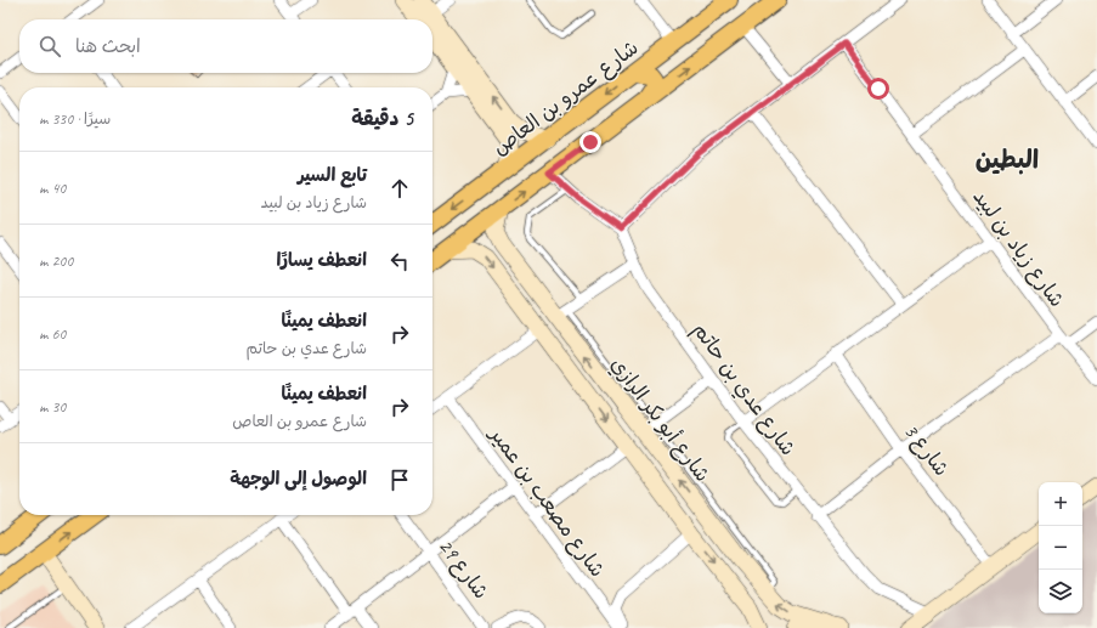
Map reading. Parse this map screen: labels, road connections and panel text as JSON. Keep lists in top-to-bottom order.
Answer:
{
  "streets": {
    "main road": ["شارع عمرو بن العاص"],
    "street": [
      "شارع زياد بن لبيد",
      "شارع عدي بن حاتم",
      "شارع أبو بكر الرازي",
      "شارع 3",
      "شارع مصعب بن عمير",
      "شارع 29"
    ]
  },
  "districts": ["البطين"],
  "page": {
    "search": "ابحث هنا",
    "heading": ["5 دقيقة", "سيرًا · 330 m"],
    "list": [
      ["تابع السير", "شارع زياد بن لبيد", "40 m"],
      ["انعطف يسارًا", "200 m"],
      ["انعطف يمينًا", "شارع عدي بن حاتم", "60 m"],
      ["انعطف يمينًا", "شارع عمرو بن العاص", "30 m"],
      "الوصول إلى الوجهة"
    ],
    "map_buttons": ["+", "−"]
  }
}
